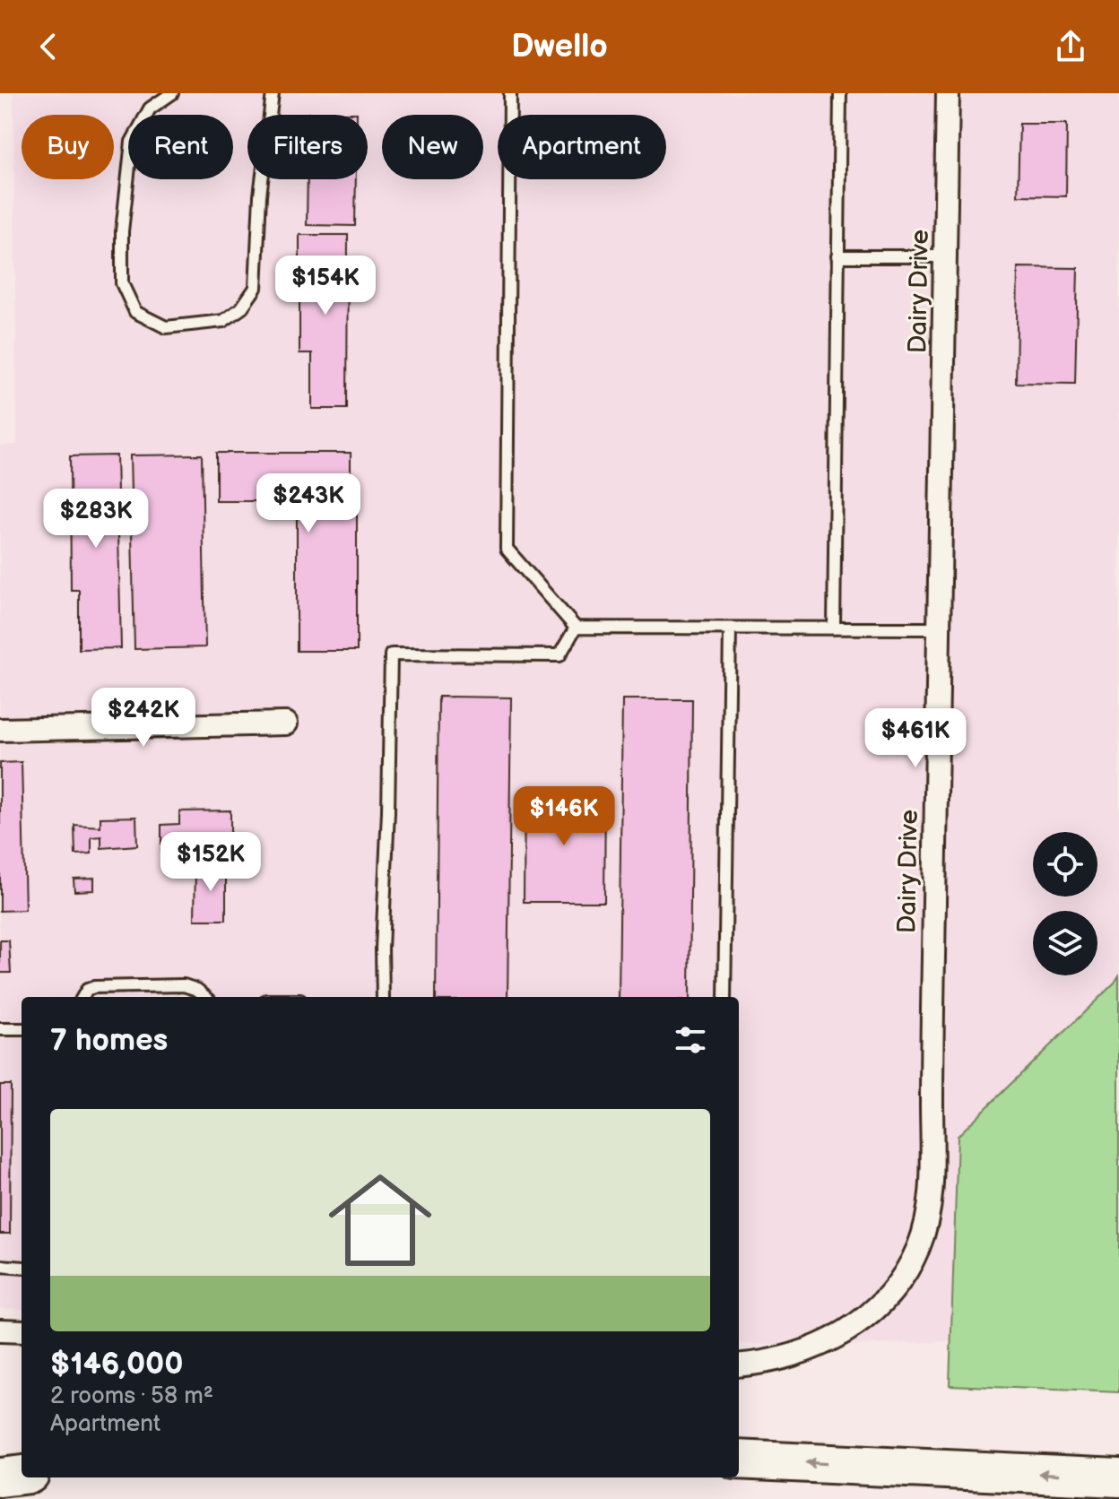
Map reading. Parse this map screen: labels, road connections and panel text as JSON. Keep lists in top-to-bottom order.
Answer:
{
  "streets": {
    "street": ["Dairy Drive"]
  },
  "page": {
    "header": "Dwello",
    "chip": [
      "Buy",
      "Rent",
      "Filters",
      "New",
      "Apartment"
    ],
    "price": [
      "$154K",
      "$243K",
      "$283K",
      "$242K",
      "$461K",
      "$146K",
      "$152K"
    ],
    "heading": "7 homes",
    "list": [
      {
        "name": "$146,000",
        "note": "2 rooms · 58 m² · Apartment"
      }
    ]
  }
}
